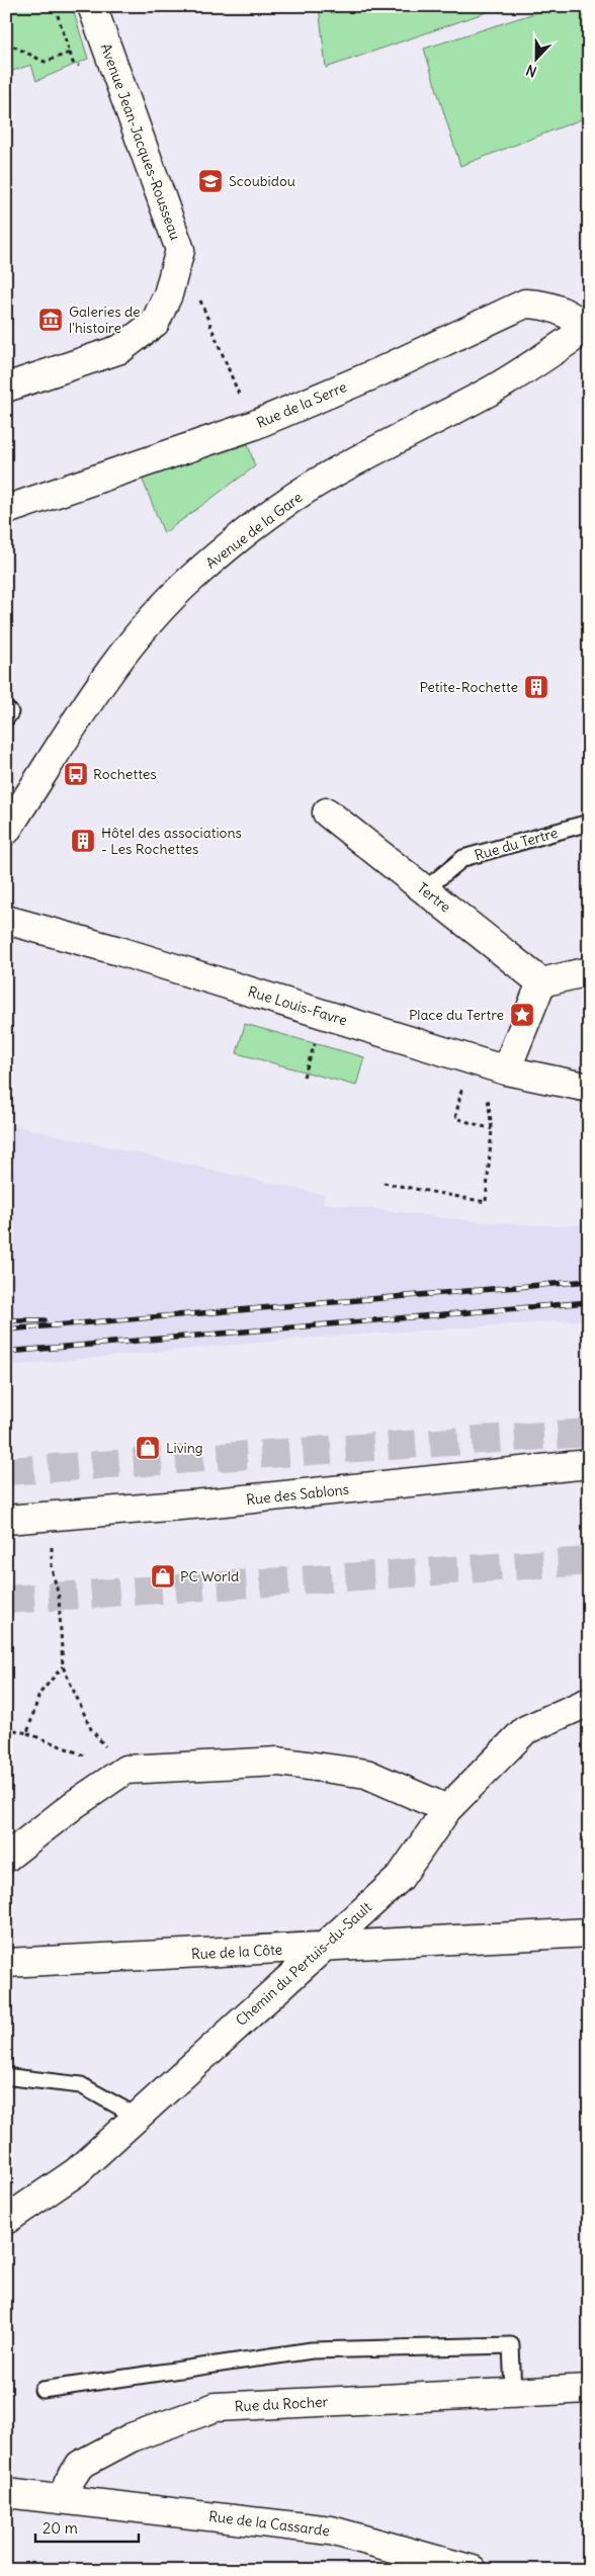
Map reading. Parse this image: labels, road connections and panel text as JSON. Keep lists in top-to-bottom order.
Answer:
{
  "streets": {
    "street": [
      "Avenue Jean-Jacques-Rousseau",
      "Rue de la Serre",
      "Avenue de la Gare",
      "Tertre",
      "Rue Louis-Favre",
      "Rue des Sablons",
      "Rue de la Côte",
      "Chemin du Pertuis-du-Sault",
      "Rue du Rocher",
      "Rue de la Cassarde"
    ],
    "lane": ["Rue du Tertre"]
  },
  "crossings": [
    ["Rue de la Serre", "Avenue de la Gare"],
    ["Rue du Tertre", "Tertre"],
    ["Rue de la Côte", "Chemin du Pertuis-du-Sault"],
    ["Rue du Rocher", "Rue de la Cassarde"]
  ],
  "places": {
    "school or university": ["Scoubidou"],
    "museum": ["Galeries de l'histoire"],
    "building": ["Petite-Rochette", "Hôtel des associations - Les Rochettes"],
    "bus stop": ["Rochettes"],
    "place": ["Place du Tertre"],
    "shop": ["Living", "PC World"]
  },
  "scale_bar": "20 m",
  "north": "bottom"
}
